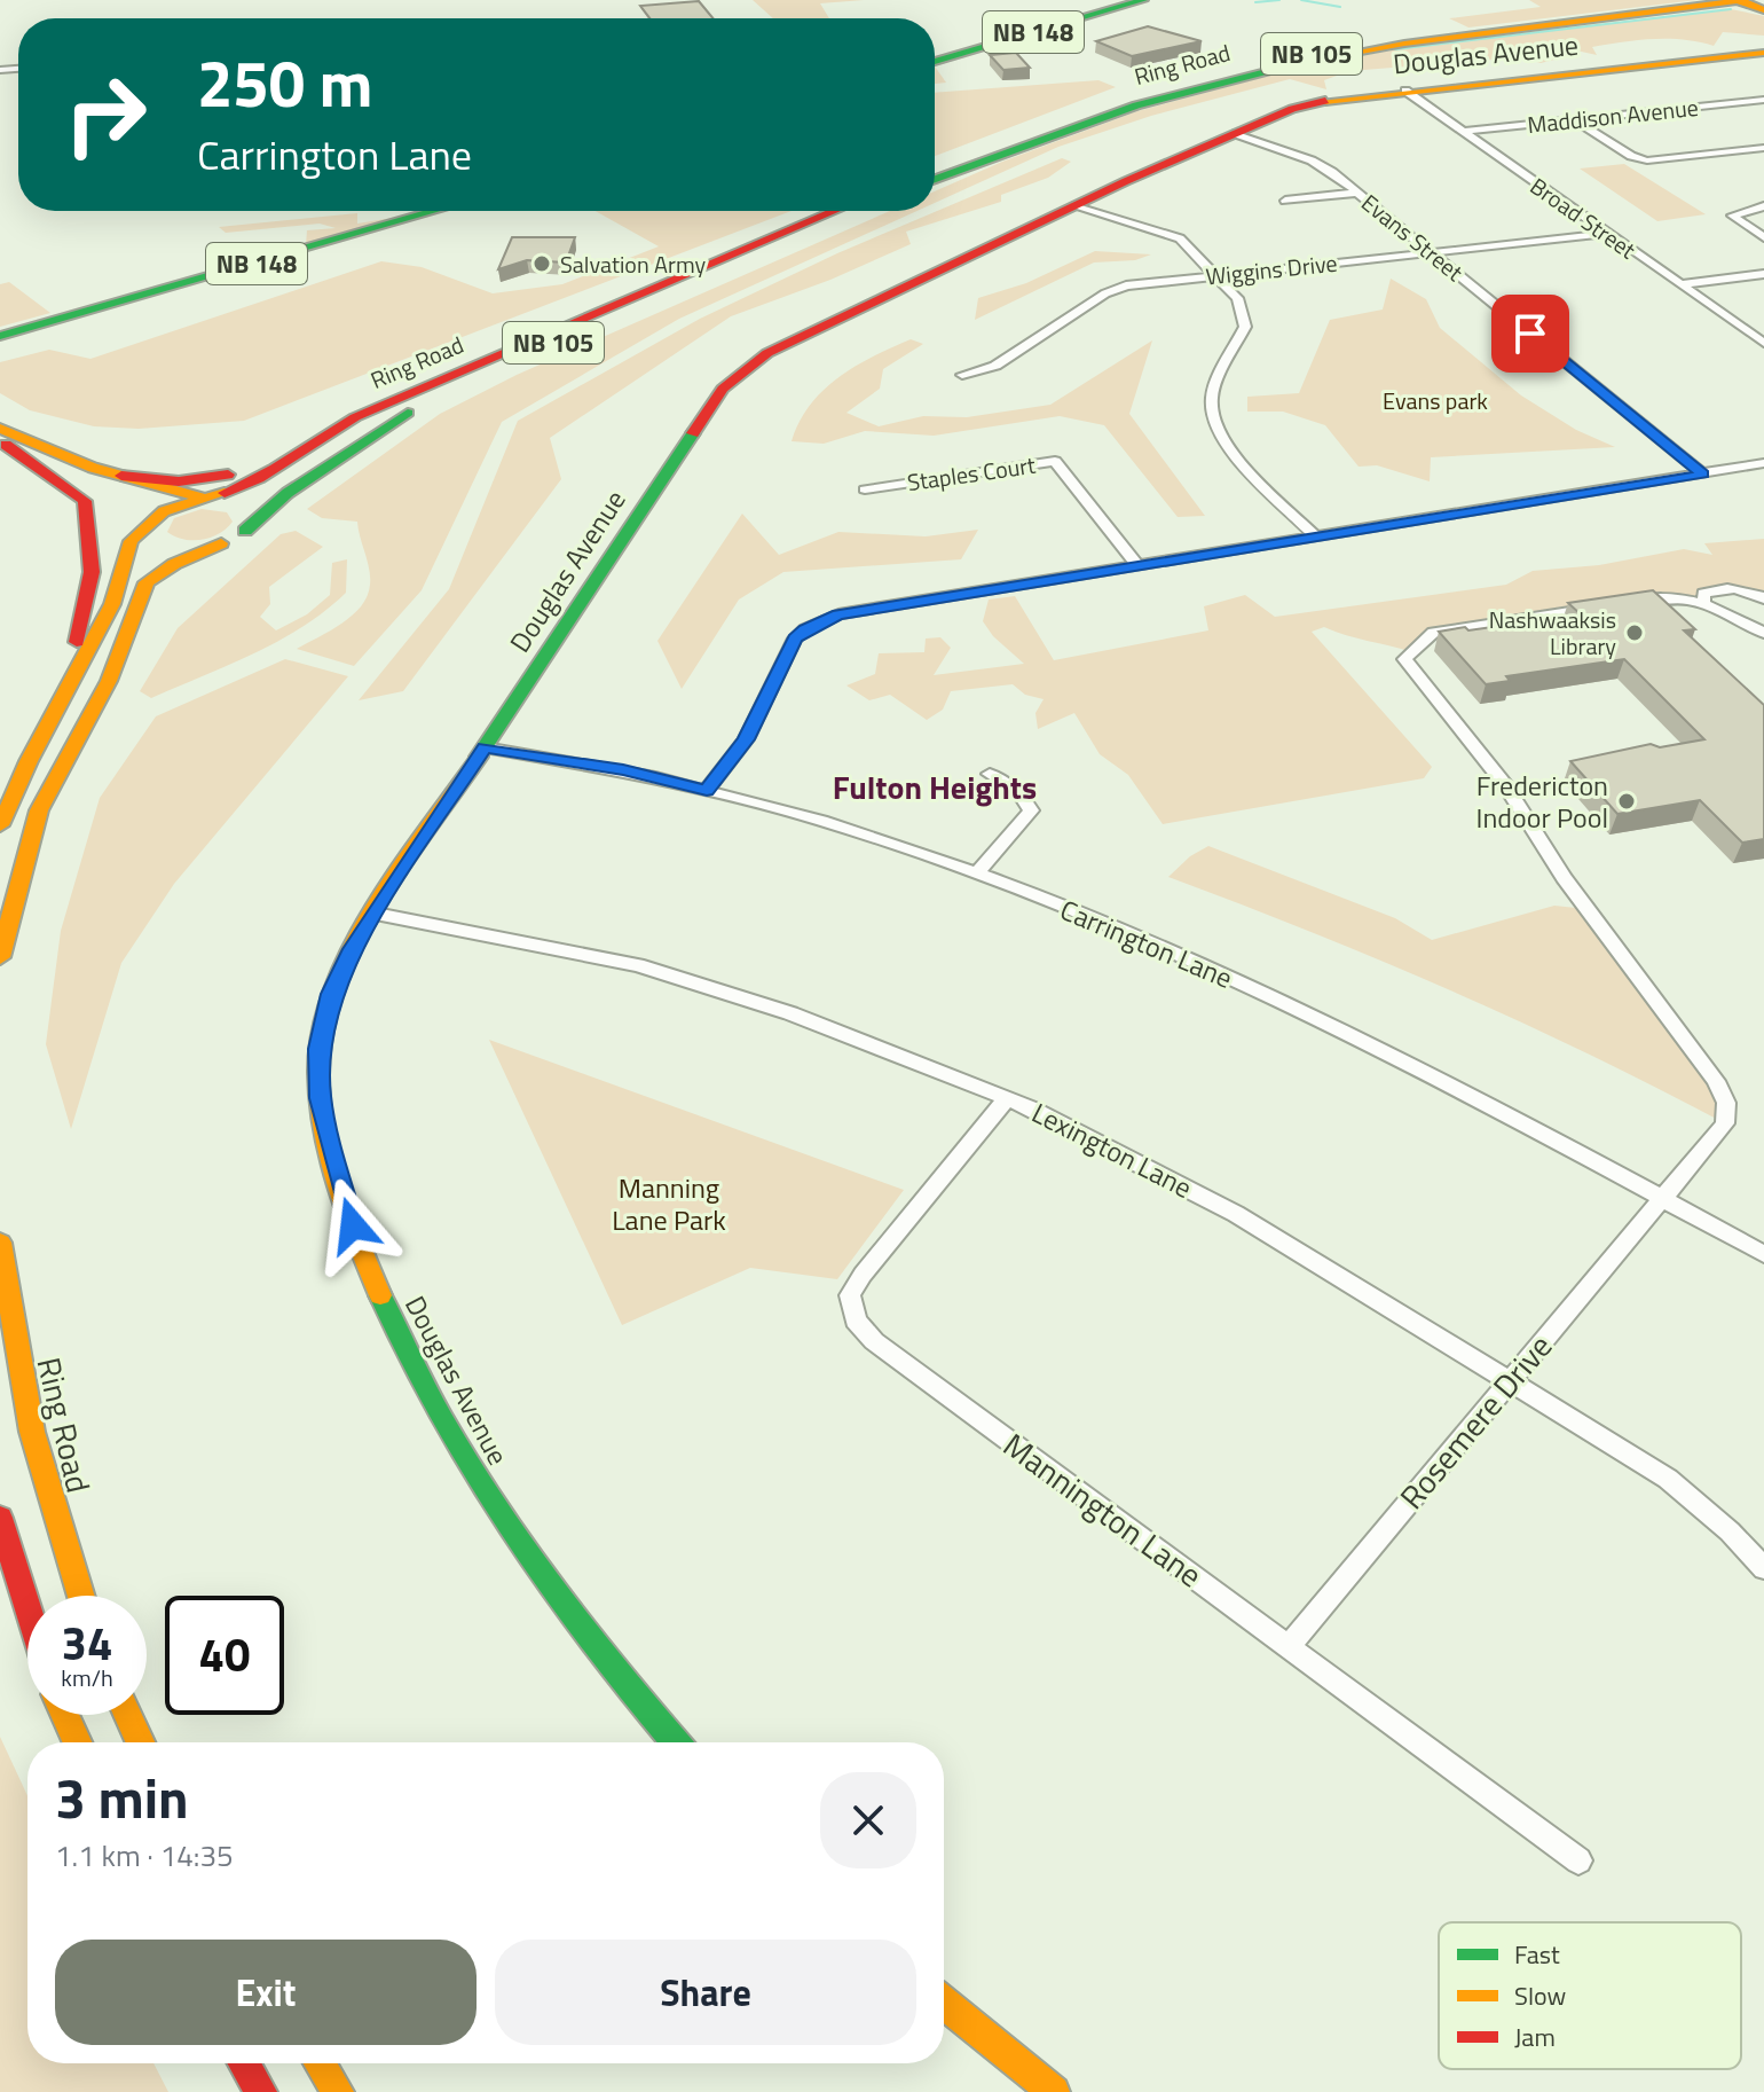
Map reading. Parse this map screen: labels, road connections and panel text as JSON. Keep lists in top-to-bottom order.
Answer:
{
  "streets": {
    "main road": [
      "NB 148",
      "NB 105",
      "Douglas Avenue",
      "Ring Road"
    ],
    "street": [
      "Maddison Avenue",
      "Broad Street",
      "Evans Street",
      "Wiggins Drive",
      "Staples Court",
      "Carrington Lane",
      "Lexington Lane",
      "Rosemere Drive",
      "Mannington Lane"
    ]
  },
  "crossings": [
    ["Douglas Avenue", "Broad Street"],
    ["Douglas Avenue", "Evans Street"],
    ["Douglas Avenue", "Carrington Lane"],
    ["Douglas Avenue", "Lexington Lane"],
    ["Maddison Avenue", "Broad Street"],
    ["Broad Street", "Wiggins Drive"],
    ["Evans Street", "Wiggins Drive"],
    ["Carrington Lane", "Rosemere Drive"],
    ["Lexington Lane", "Rosemere Drive"],
    ["Lexington Lane", "Mannington Lane"],
    ["Rosemere Drive", "Mannington Lane"]
  ],
  "districts": ["Fulton Heights"],
  "parks": ["Evans park", "Manning Lane Park"],
  "places": ["Salvation Army", "Nashwaaksis Library", "Fredericton Indoor Pool"],
  "legend": ["Fast", "Slow", "Jam"],
  "page": {
    "turn": ["250 m", "Carrington Lane"],
    "speed": "34 km/h",
    "limit": "40",
    "heading": ["3 min", "1.1 km · 14:35"],
    "buttons": ["Exit", "Share"]
  }
}
